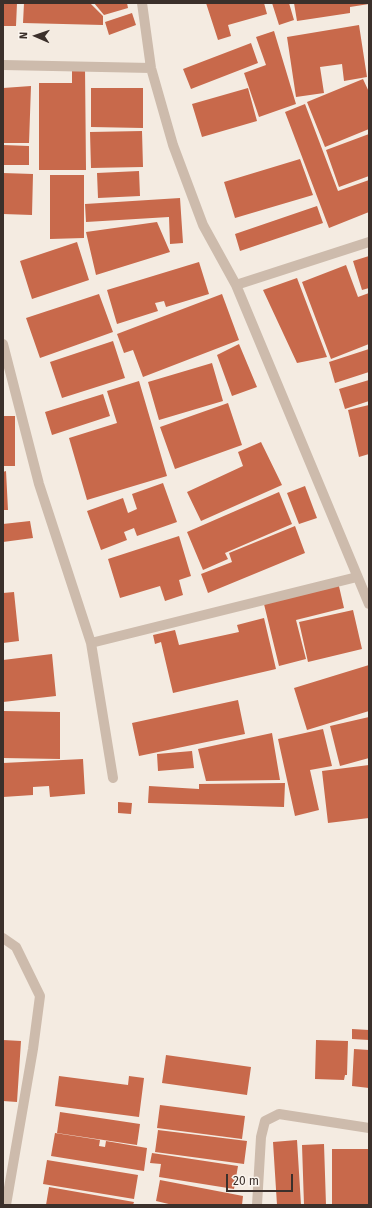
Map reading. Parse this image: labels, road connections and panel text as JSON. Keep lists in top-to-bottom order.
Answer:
{
  "scale_bar": "20 m",
  "north": "left"
}
